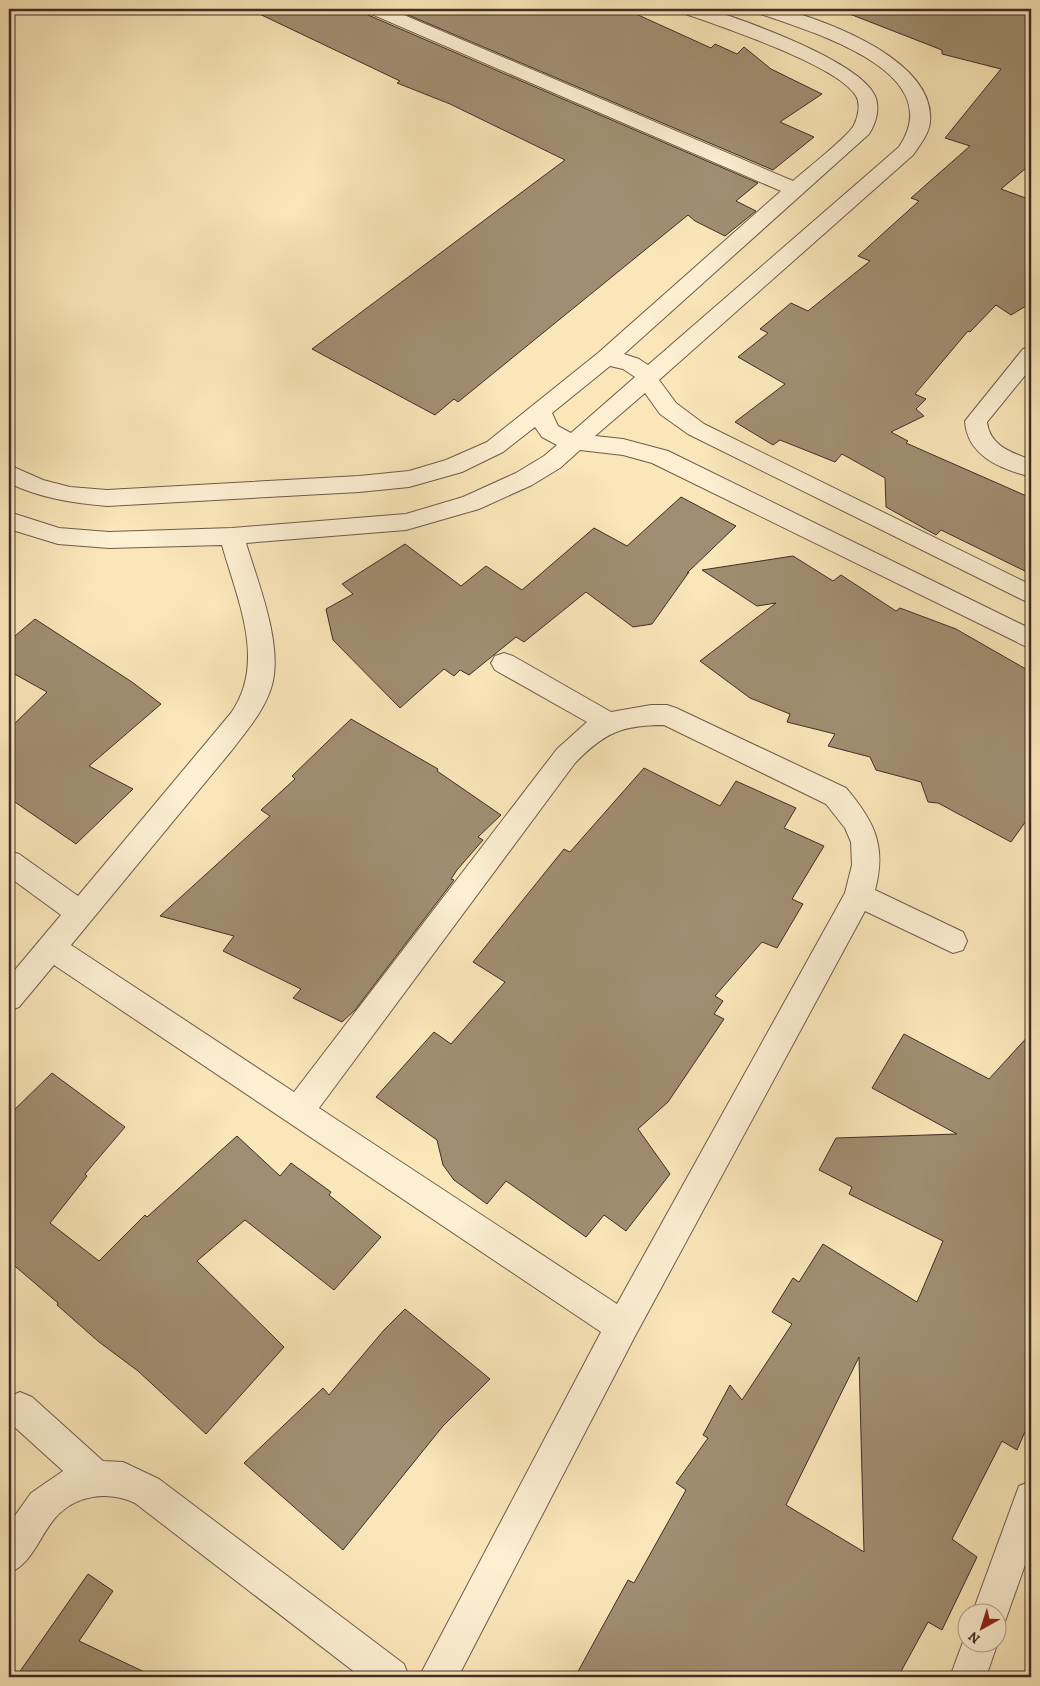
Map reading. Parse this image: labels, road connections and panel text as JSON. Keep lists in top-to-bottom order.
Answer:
{
  "north": "bottom left"
}
